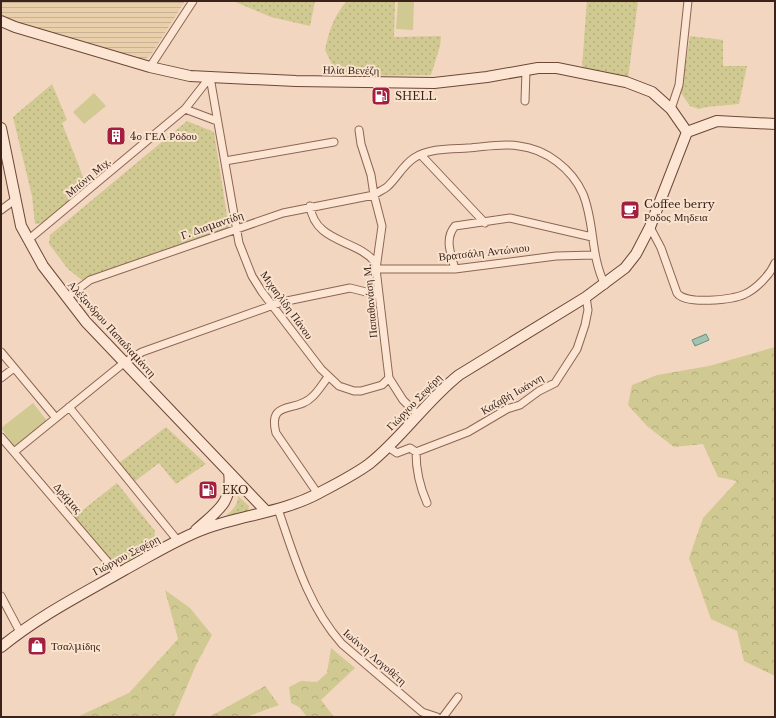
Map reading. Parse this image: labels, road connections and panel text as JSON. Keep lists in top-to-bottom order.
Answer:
{
  "streets": {
    "street": [
      "Ηλία Βενέζη",
      "Μπόνη Μιχ.",
      "Γ. Διαμαντίδη",
      "Βρατσάλη Αντώνιου",
      "Παπαθανάση Μ.",
      "Μιχαηλίδη Πάνου",
      "Αλέξανδρου Παπαδιαμάντη",
      "Καζαβή Ιωάννη",
      "Γιώργου Σεφέρη",
      "Δράμας",
      "Ιωάννη Λογοθέτη"
    ]
  },
  "crossings": [
    ["Ηλία Βενέζη", "Μπόνη Μιχ."],
    ["Ηλία Βενέζη", "Μιχαηλίδη Πάνου"],
    ["Ηλία Βενέζη", "Γιώργου Σεφέρη"],
    ["Μπόνη Μιχ.", "Μιχαηλίδη Πάνου"],
    ["Μπόνη Μιχ.", "Αλέξανδρου Παπαδιαμάντη"],
    ["Γ. Διαμαντίδη", "Παπαθανάση Μ."],
    ["Γ. Διαμαντίδη", "Μιχαηλίδη Πάνου"],
    ["Γ. Διαμαντίδη", "Αλέξανδρου Παπαδιαμάντη"],
    ["Βρατσάλη Αντώνιου", "Παπαθανάση Μ."],
    ["Παπαθανάση Μ.", "Μιχαηλίδη Πάνου"],
    ["Παπαθανάση Μ.", "Γιώργου Σεφέρη"],
    ["Αλέξανδρου Παπαδιαμάντη", "Γιώργου Σεφέρη"],
    ["Καζαβή Ιωάννη", "Γιώργου Σεφέρη"],
    ["Γιώργου Σεφέρη", "Δράμας"],
    ["Γιώργου Σεφέρη", "Ιωάννη Λογοθέτη"]
  ],
  "places": {
    "fuel station": ["SHELL", "EKO"],
    "building": ["4ο ΓΕΛ Ρόδου"],
    "cafe": ["Coffee berry Ροδος Μηδεια"],
    "shop": ["Τσαλμίδης"]
  }
}
